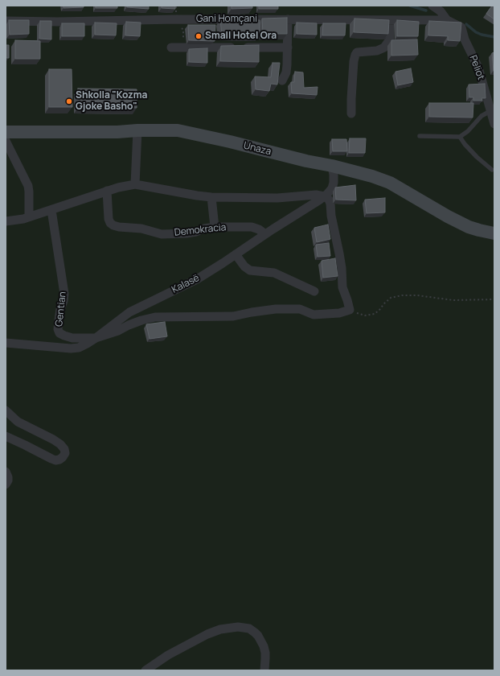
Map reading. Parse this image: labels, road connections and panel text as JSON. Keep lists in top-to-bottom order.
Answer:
{
  "streets": {
    "main road": ["Unaza"],
    "street": [
      "Gani Homçani",
      "Peliot",
      "Demokracia",
      "Kalasë",
      "Gentian"
    ]
  },
  "crossings": [
    ["Gani Homçani", "Peliot"],
    ["Unaza", "Kalasë"],
    ["Demokracia", "Kalasë"],
    ["Kalasë", "Gentian"]
  ],
  "places": ["Small Hotel Ora", "Shkolla \"Kozma Gjoke Basho\""]
}
